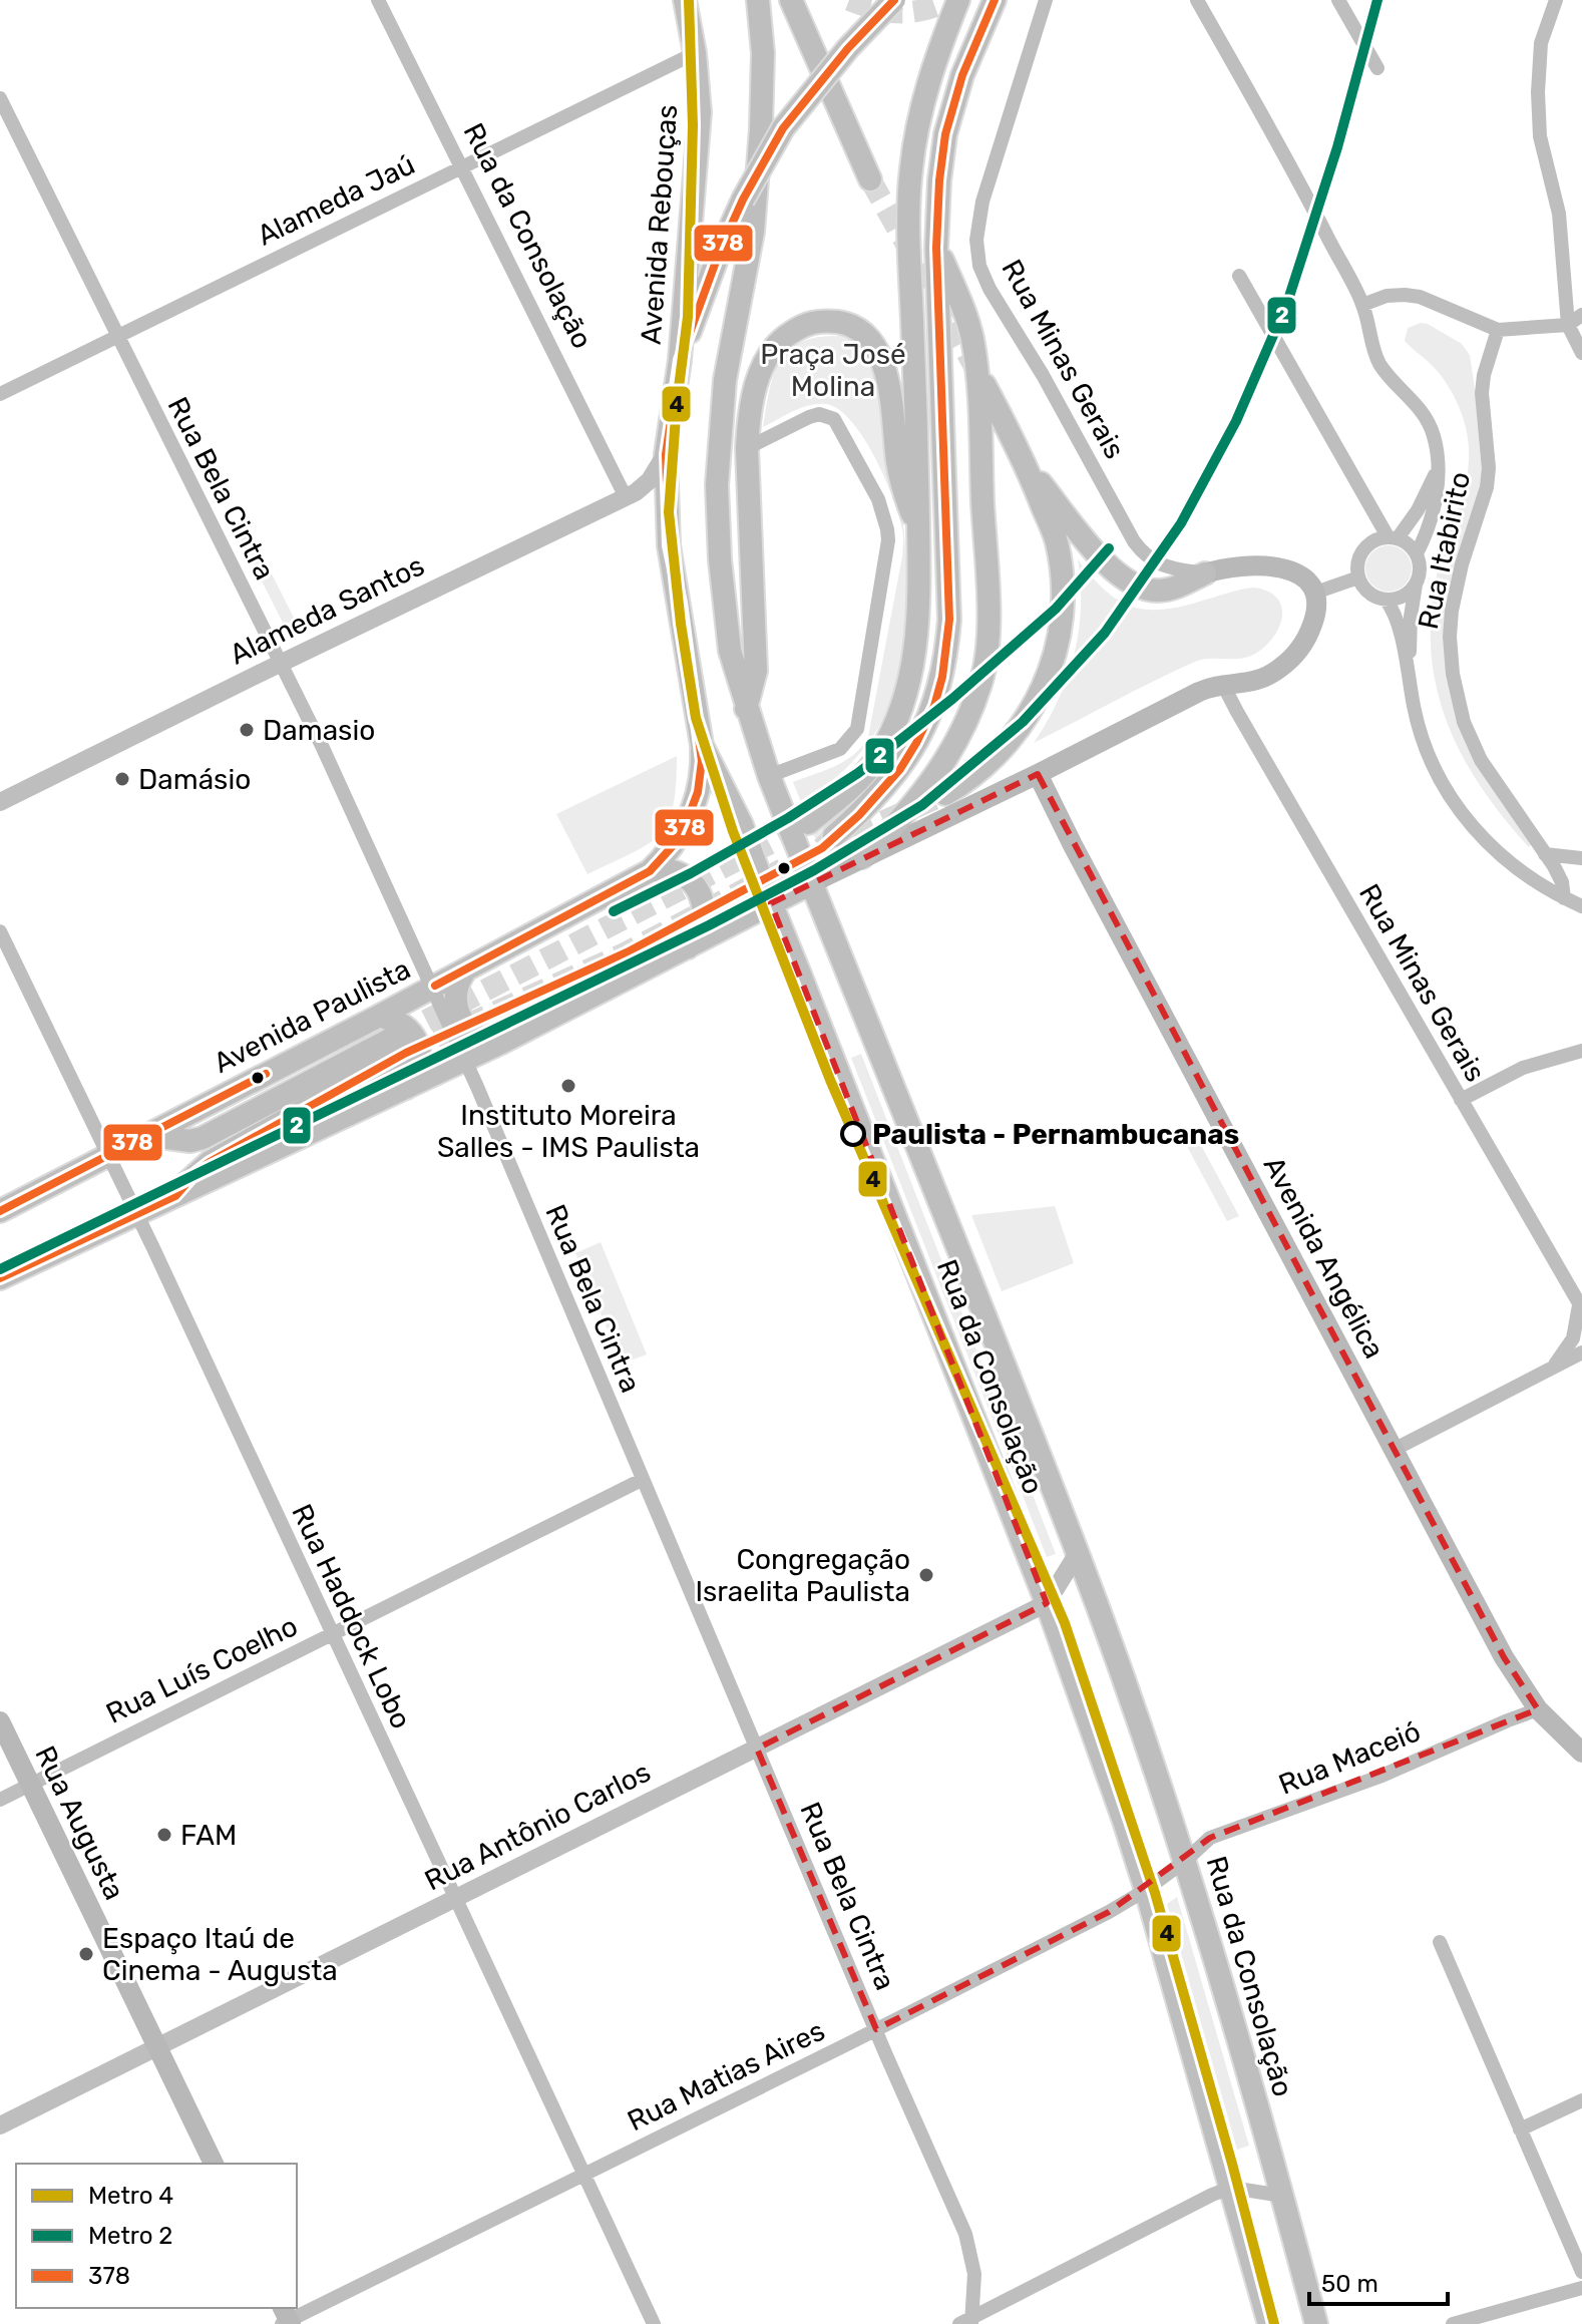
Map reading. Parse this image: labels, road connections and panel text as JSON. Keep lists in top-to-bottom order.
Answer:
{
  "streets": {
    "main road": [
      "Avenida Rebouças",
      "Rua da Consolação",
      "Avenida Paulista",
      "Avenida Angélica",
      "Rua Augusta"
    ],
    "street": [
      "Alameda Jaú",
      "Rua Minas Gerais",
      "Rua Bela Cintra",
      "Rua Itabirito",
      "Alameda Santos",
      "Rua Haddock Lobo",
      "Rua Luís Coelho",
      "Rua Maceió",
      "Rua Antônio Carlos",
      "Rua Matias Aires"
    ]
  },
  "crossings": [
    ["Alameda Jaú", "Avenida Rebouças"],
    ["Alameda Jaú", "Rua da Consolação"],
    ["Alameda Jaú", "Rua Bela Cintra"],
    ["Avenida Rebouças", "Rua da Consolação"],
    ["Avenida Rebouças", "Alameda Santos"],
    ["Rua da Consolação", "Alameda Santos"],
    ["Rua da Consolação", "Avenida Paulista"],
    ["Rua da Consolação", "Rua Maceió"],
    ["Rua da Consolação", "Rua Antônio Carlos"],
    ["Rua da Consolação", "Rua Matias Aires"],
    ["Rua Bela Cintra", "Alameda Santos"],
    ["Rua Bela Cintra", "Avenida Paulista"],
    ["Rua Bela Cintra", "Rua Luís Coelho"],
    ["Rua Bela Cintra", "Rua Antônio Carlos"],
    ["Rua Bela Cintra", "Rua Matias Aires"],
    ["Avenida Paulista", "Rua Haddock Lobo"],
    ["Avenida Angélica", "Rua Maceió"],
    ["Rua Haddock Lobo", "Rua Luís Coelho"],
    ["Rua Haddock Lobo", "Rua Antônio Carlos"],
    ["Rua Haddock Lobo", "Rua Matias Aires"],
    ["Rua Luís Coelho", "Rua Augusta"],
    ["Rua Maceió", "Rua Matias Aires"],
    ["Rua Augusta", "Rua Antônio Carlos"]
  ],
  "parks": ["Praça José Molina"],
  "places": [
    "Damasio",
    "Damásio",
    "Instituto Moreira Salles - IMS Paulista",
    "Paulista - Pernambucanas",
    "Congregação Israelita Paulista",
    "FAM",
    "Espaço Itaú de Cinema - Augusta"
  ],
  "lines": ["metro line 4", "metro line 2", "transit line 378"],
  "legend": ["Metro 4", "Metro 2", "378"],
  "scale_bar": "50 m"
}
